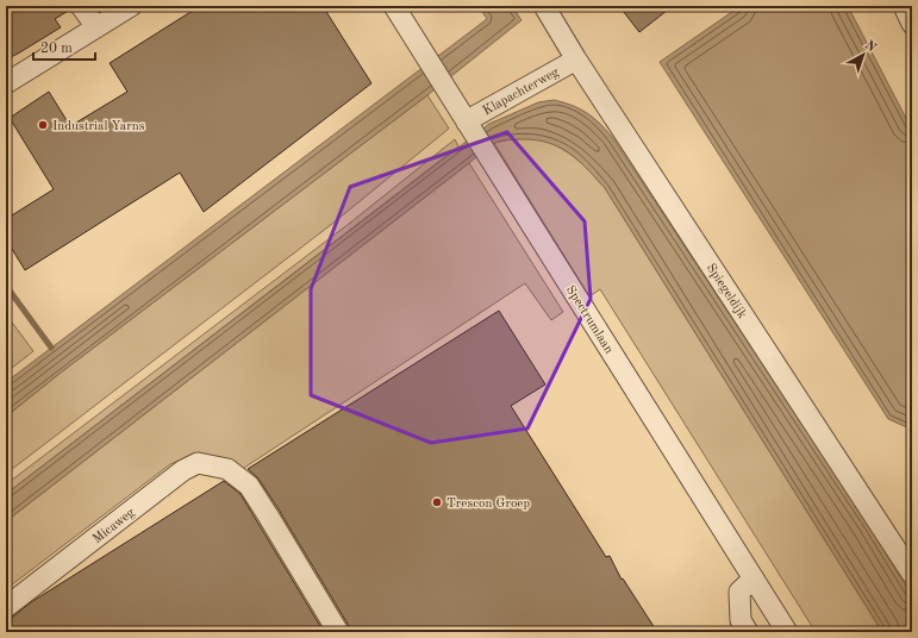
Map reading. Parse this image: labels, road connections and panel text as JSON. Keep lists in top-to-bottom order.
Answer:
{
  "streets": {
    "street": [
      "Klapachterweg",
      "Spiegeldijk",
      "Spectrumlaan",
      "Micaweg"
    ]
  },
  "crossings": [
    ["Klapachterweg", "Spiegeldijk"],
    ["Klapachterweg", "Spectrumlaan"]
  ],
  "places": ["Industrial Yarns", "Trescon Groep"],
  "scale_bar": "20 m",
  "north": "top right"
}
